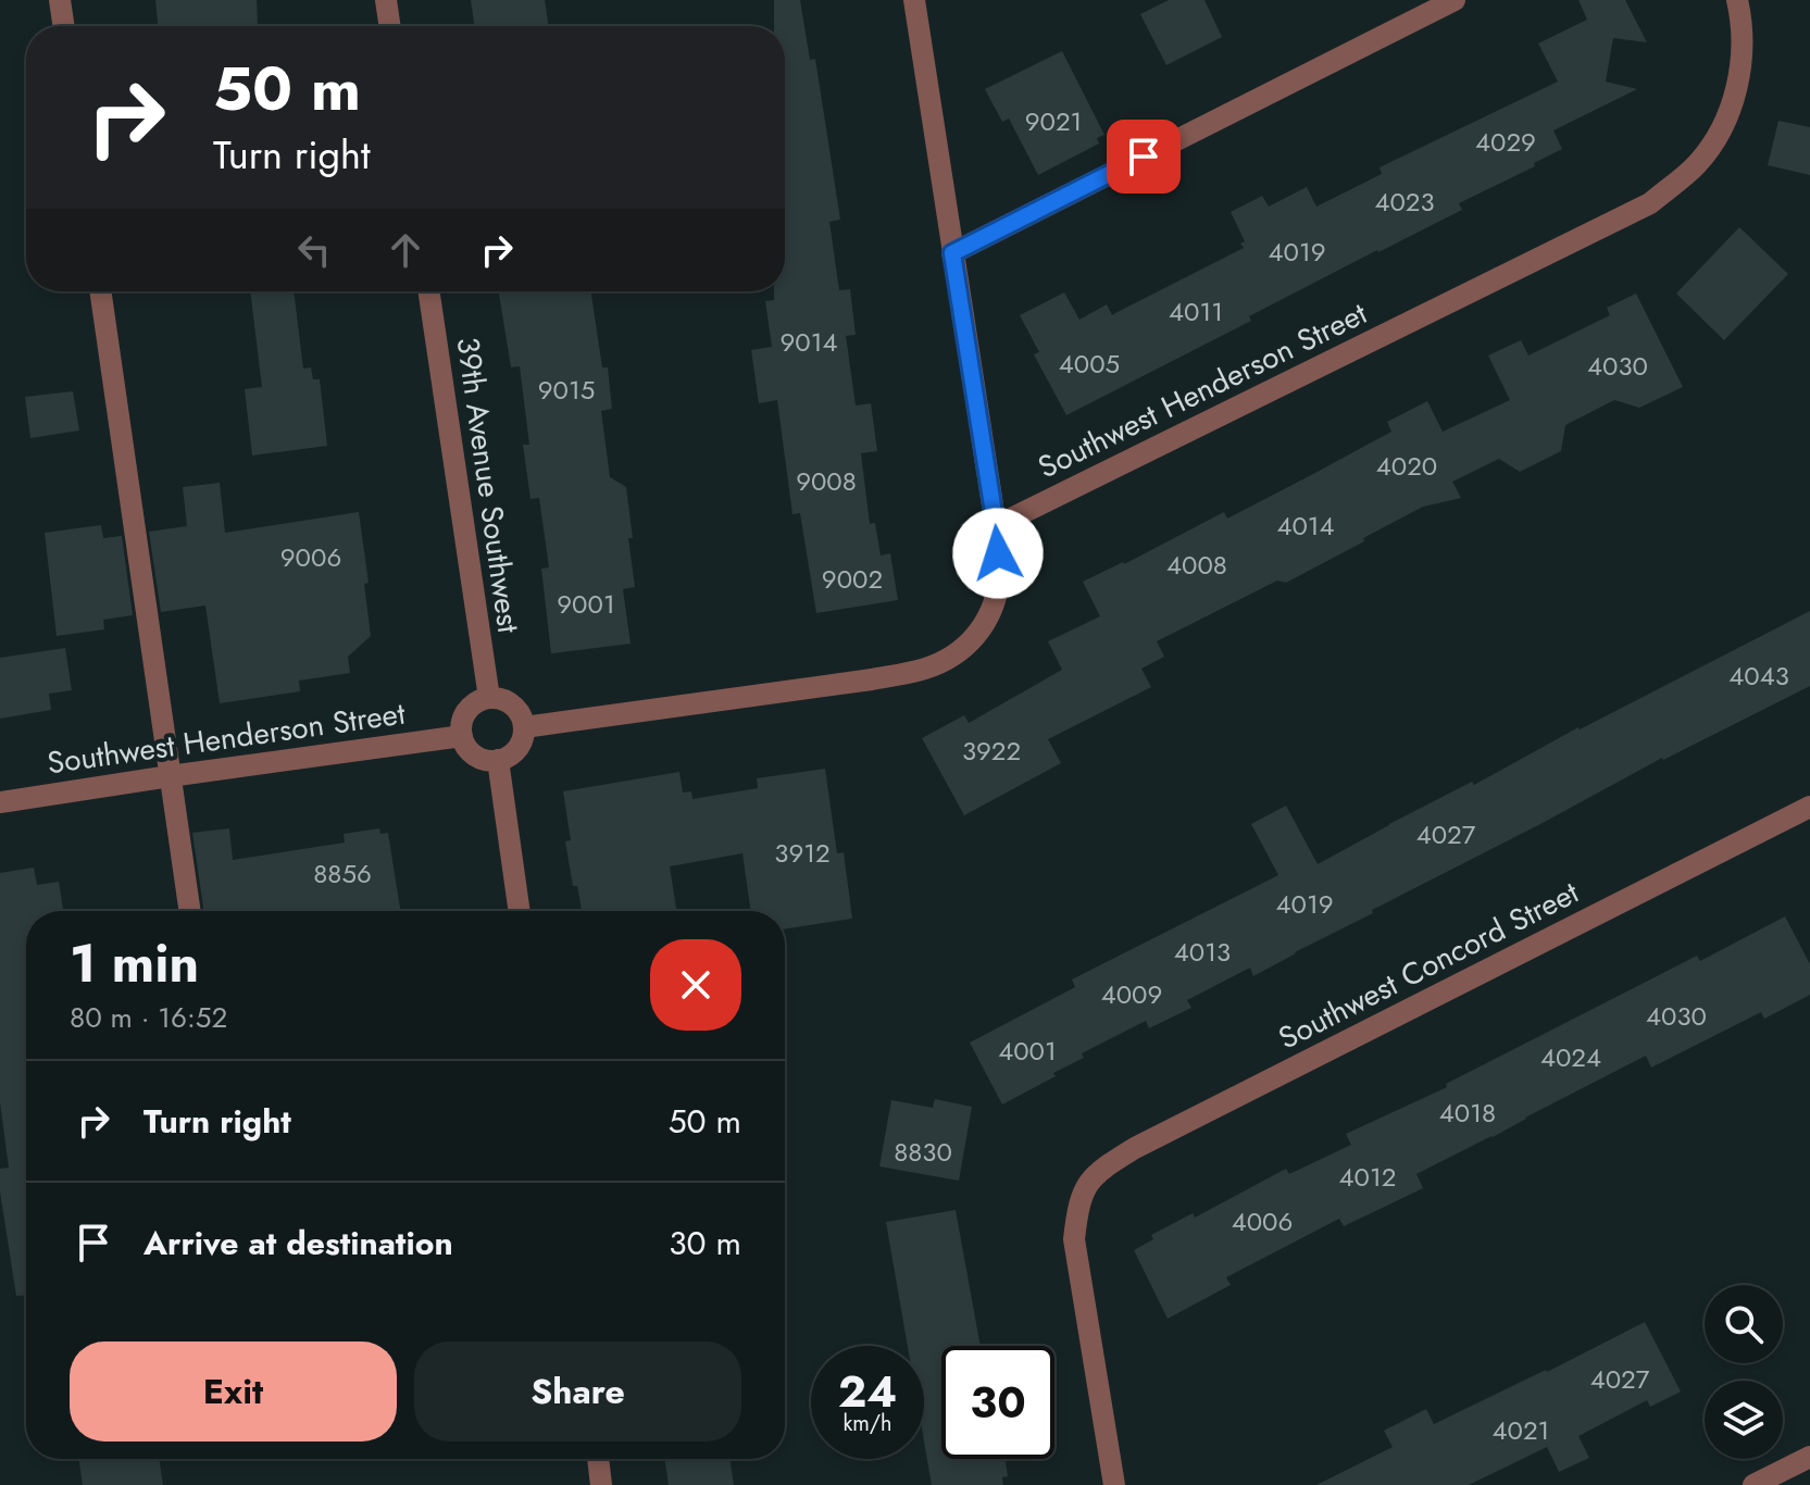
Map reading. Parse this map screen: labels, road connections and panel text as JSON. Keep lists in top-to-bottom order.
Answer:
{
  "streets": {
    "street": ["Southwest Henderson Street", "39th Avenue Southwest", "Southwest Concord Street"]
  },
  "crossings": [
    ["Southwest Henderson Street", "39th Avenue Southwest"]
  ],
  "house_numbers": [
    "9021",
    "4029",
    "4023",
    "4019",
    "4011",
    "9014",
    "4005",
    "4030",
    "9015",
    "4020",
    "9008",
    "4014",
    "9006",
    "4008",
    "9002",
    "9001",
    "4043",
    "3922",
    "4027",
    "3912",
    "8856",
    "4019",
    "4013",
    "4009",
    "4030",
    "4001",
    "4024",
    "4018",
    "8830",
    "4012",
    "4006",
    "4027",
    "4021"
  ],
  "page": {
    "turn": ["50 m", "Turn right"],
    "heading": ["1 min", "80 m · 16:52"],
    "list": [
      {
        "name": "Turn right",
        "value": "50 m"
      },
      {
        "name": "Arrive at destination",
        "value": "30 m"
      }
    ],
    "buttons": ["Exit", "Share"],
    "speed": "24 km/h",
    "limit": "30"
  }
}
